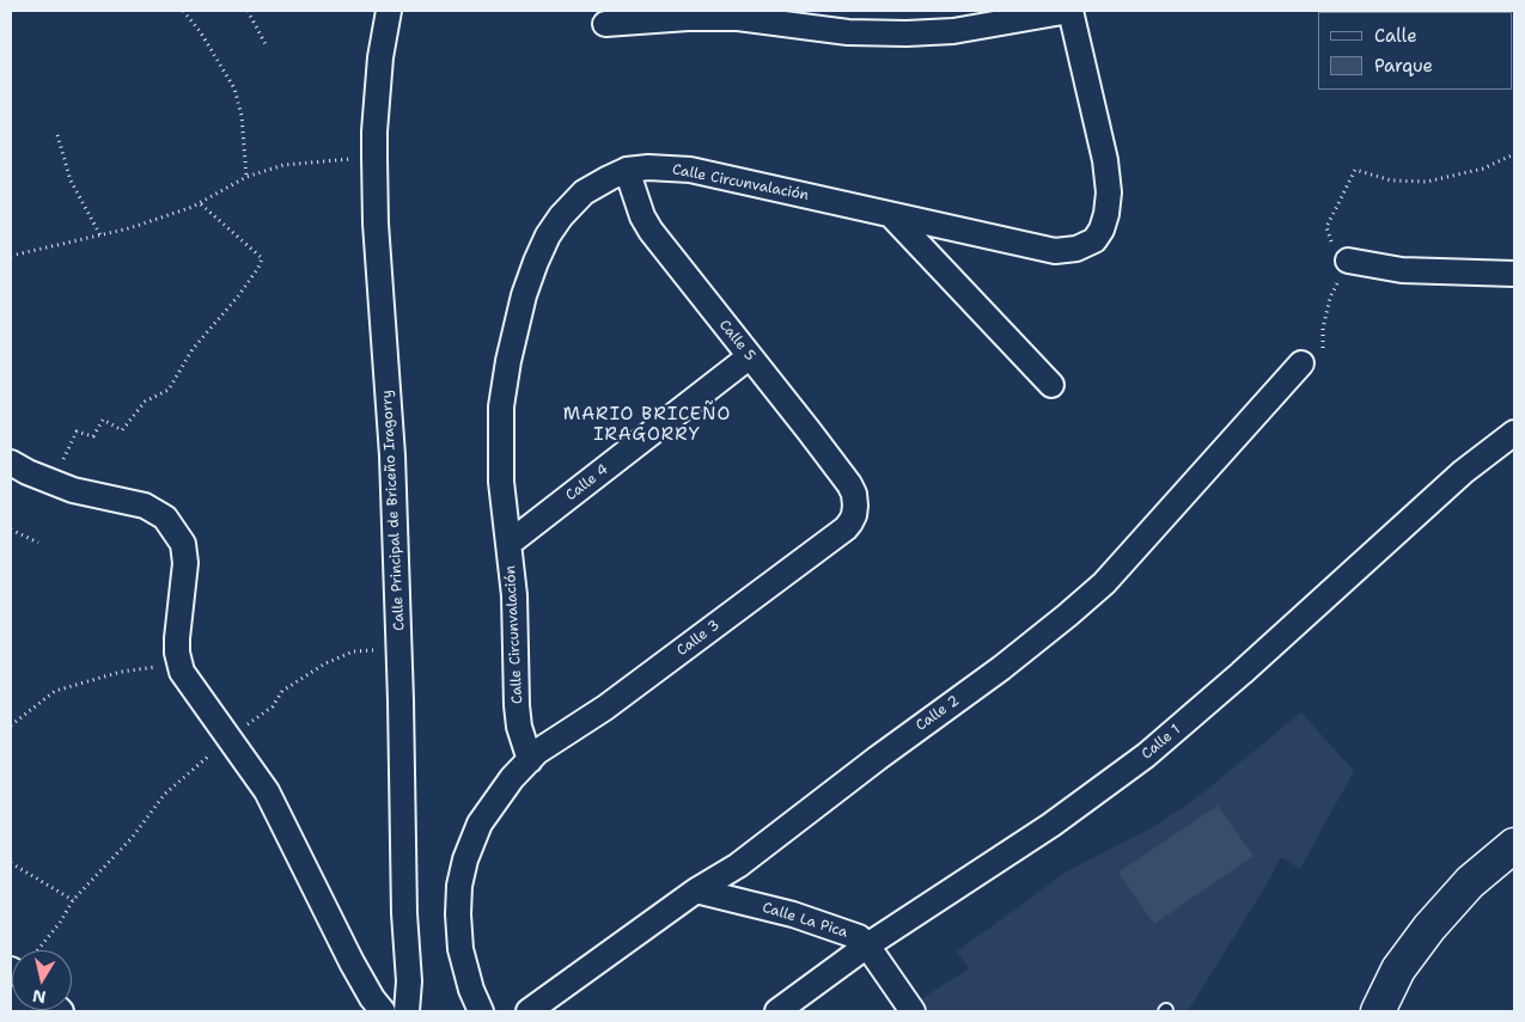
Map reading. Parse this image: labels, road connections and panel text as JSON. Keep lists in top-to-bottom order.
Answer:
{
  "streets": {
    "street": [
      "Calle Circunvalación",
      "Calle 5",
      "Calle 4",
      "Calle Principal de Briceño Iragorry",
      "Calle 3",
      "Calle 2",
      "Calle 1",
      "Calle La Pica"
    ]
  },
  "crossings": [
    ["Calle Circunvalación", "Calle 5"],
    ["Calle Circunvalación", "Calle 4"],
    ["Calle Circunvalación", "Calle 3"],
    ["Calle 5", "Calle 4"],
    ["Calle 5", "Calle 3"],
    ["Calle 2", "Calle La Pica"],
    ["Calle 1", "Calle La Pica"]
  ],
  "districts": ["MARIO BRICEÑO IRAGORRY"],
  "legend": ["Calle", "Parque"],
  "north": "bottom"
}
